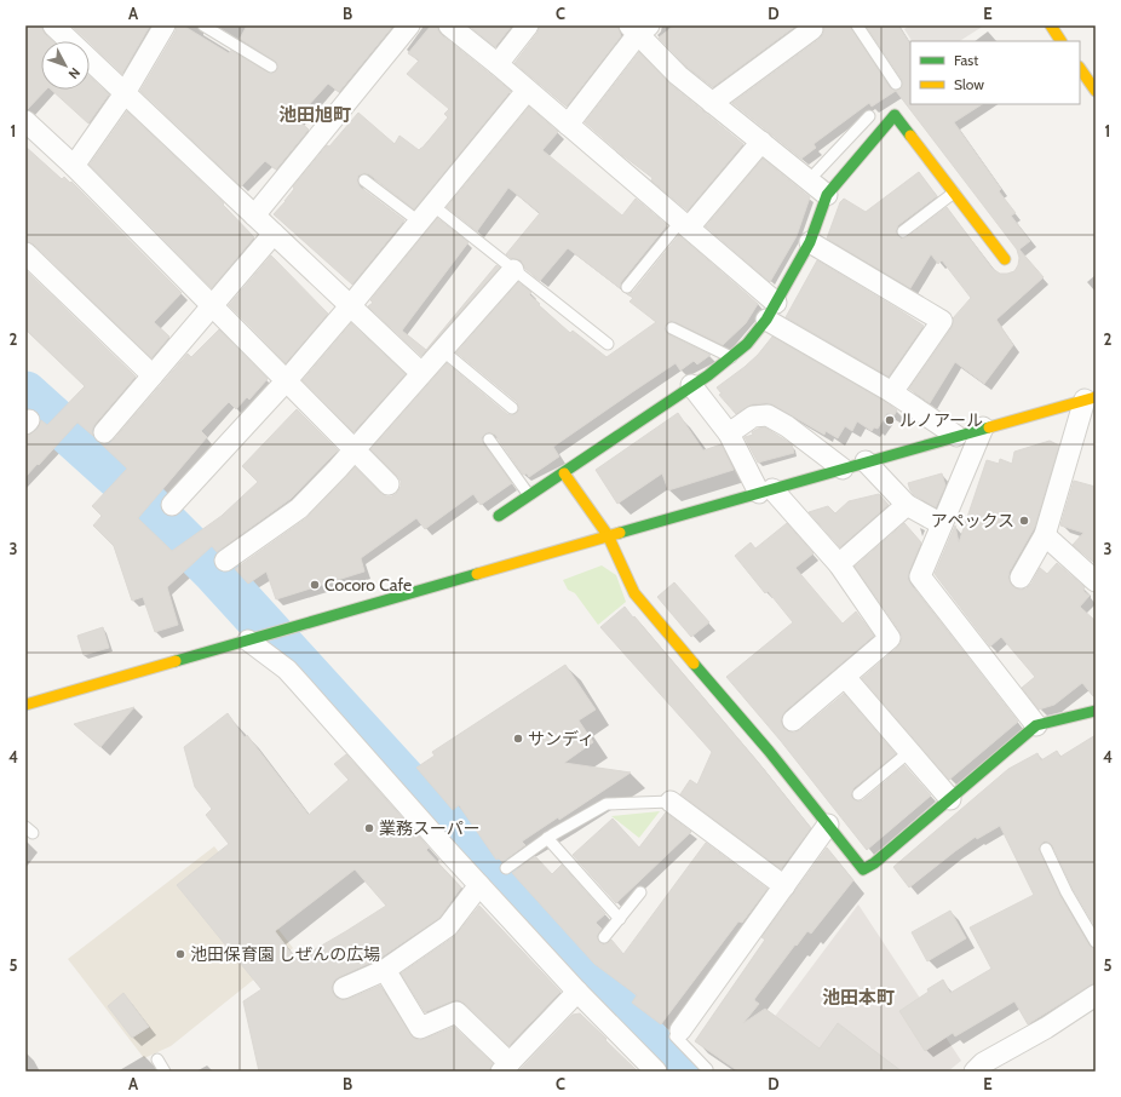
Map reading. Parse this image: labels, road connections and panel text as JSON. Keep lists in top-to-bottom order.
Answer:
{
  "districts": ["池田旭町", "池田本町"],
  "places": [
    "ルノアール",
    "アペックス",
    "Cocoro Cafe",
    "サンディ",
    "業務スーパー",
    "池田保育園 しぜんの広場"
  ],
  "legend": ["Fast", "Slow"],
  "north": "bottom right",
  "grid": {
    "columns": [
      "A",
      "B",
      "C",
      "D",
      "E"
    ],
    "rows": [
      "1",
      "2",
      "3",
      "4",
      "5"
    ]
  }
}
